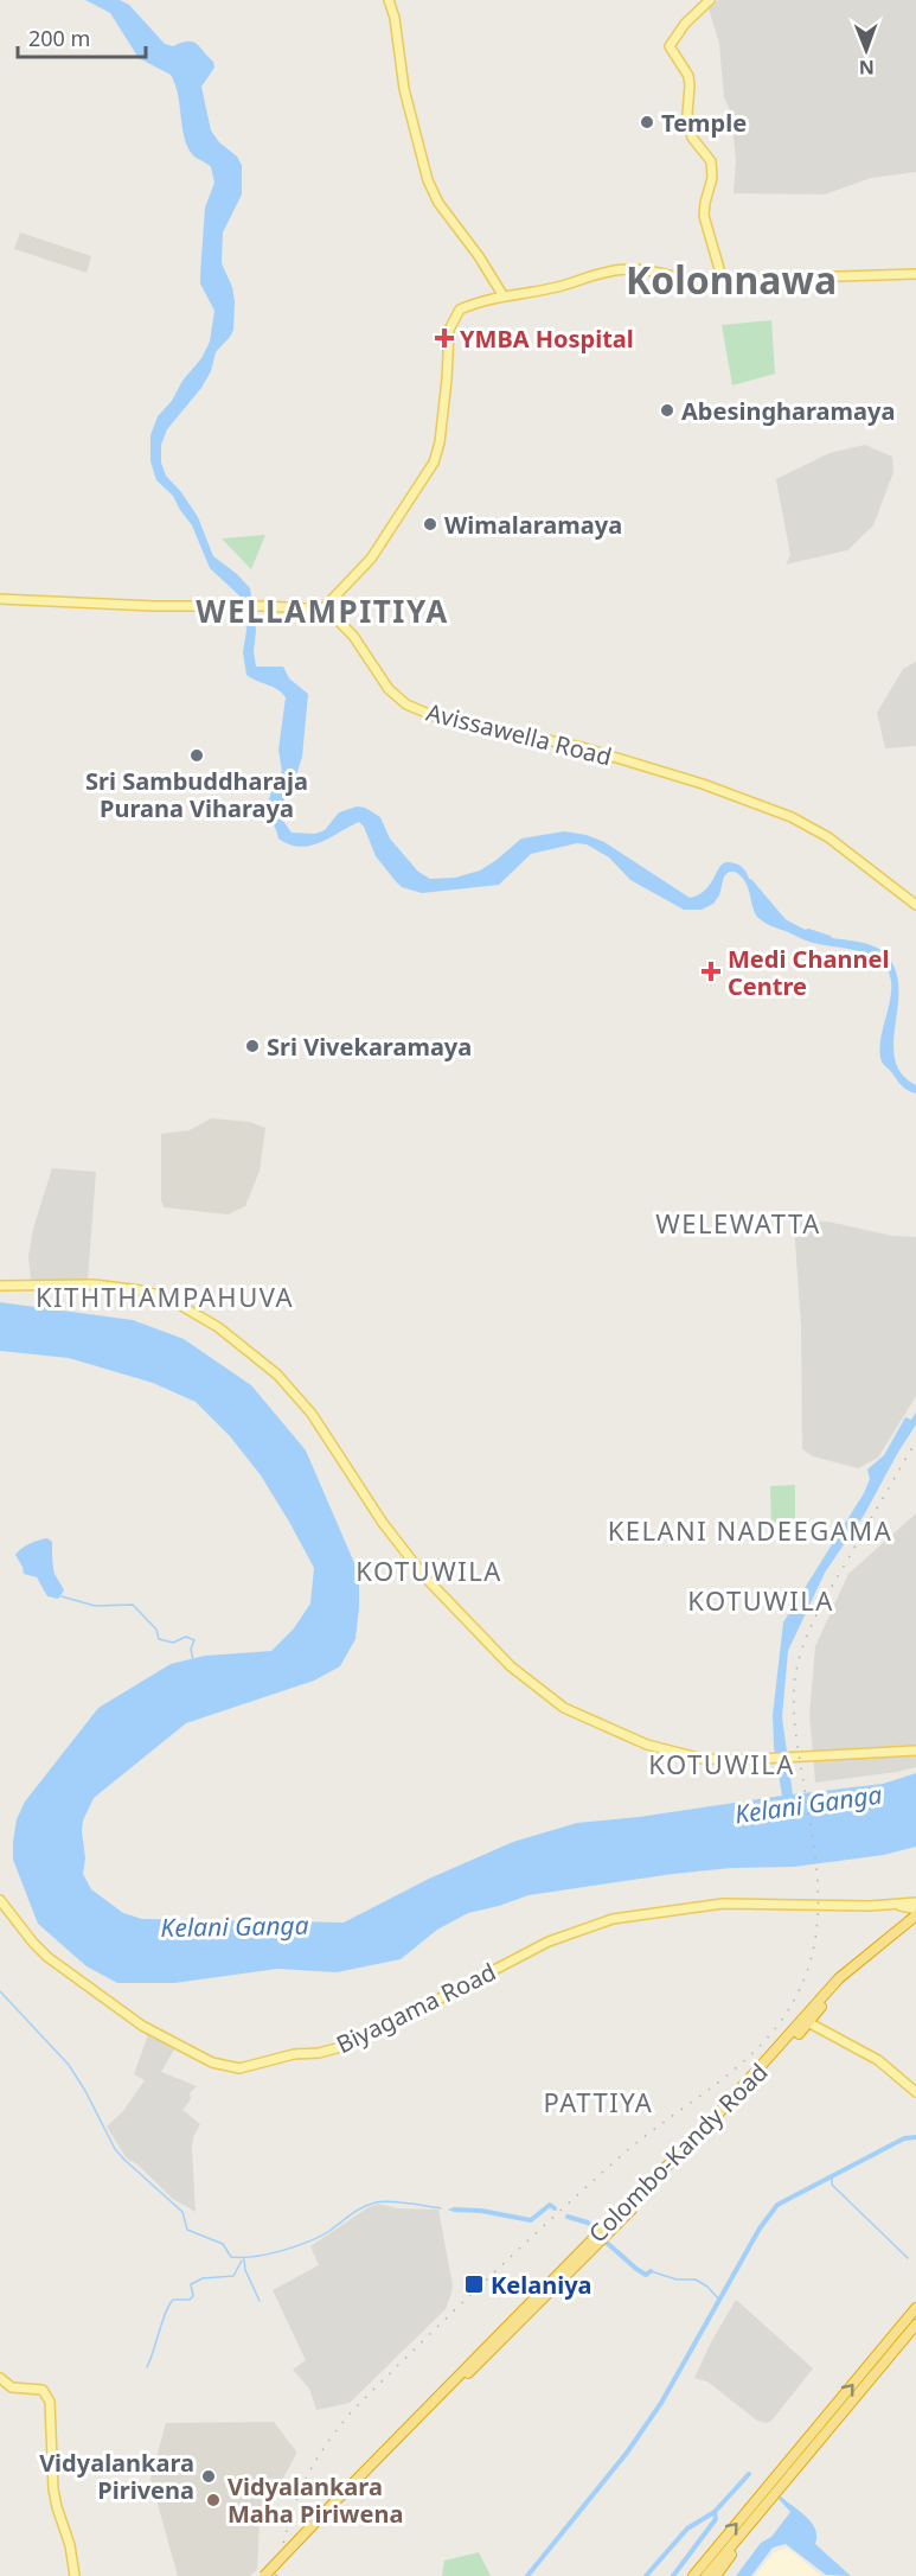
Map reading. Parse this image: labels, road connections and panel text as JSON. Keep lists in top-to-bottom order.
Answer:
{
  "streets": {
    "highway": ["Colombo-Kandy Road"],
    "main road": ["Avissawella Road", "Biyagama Road"]
  },
  "crossings": [
    ["Biyagama Road", "Colombo-Kandy Road"]
  ],
  "districts": [
    "Kolonnawa",
    "WELLAMPITIYA",
    "WELEWATTA",
    "KITHTHAMPAHUVA",
    "KELANI NADEEGAMA",
    "KOTUWILA",
    "KOTUWILA",
    "KOTUWILA",
    "PATTIYA"
  ],
  "water": ["Kelani Ganga"],
  "places": {
    "other": [
      "Temple",
      "Abesingharamaya",
      "Wimalaramaya",
      "Sri Sambuddharaja Purana Viharaya",
      "Sri Vivekaramaya",
      "Vidyalankara Pirivena",
      "Vidyalankara Maha Piriwena"
    ],
    "health": ["YMBA Hospital", "Medi Channel Centre"],
    "transit": ["Kelaniya"]
  },
  "scale_bar": "200 m",
  "north": "bottom"
}
